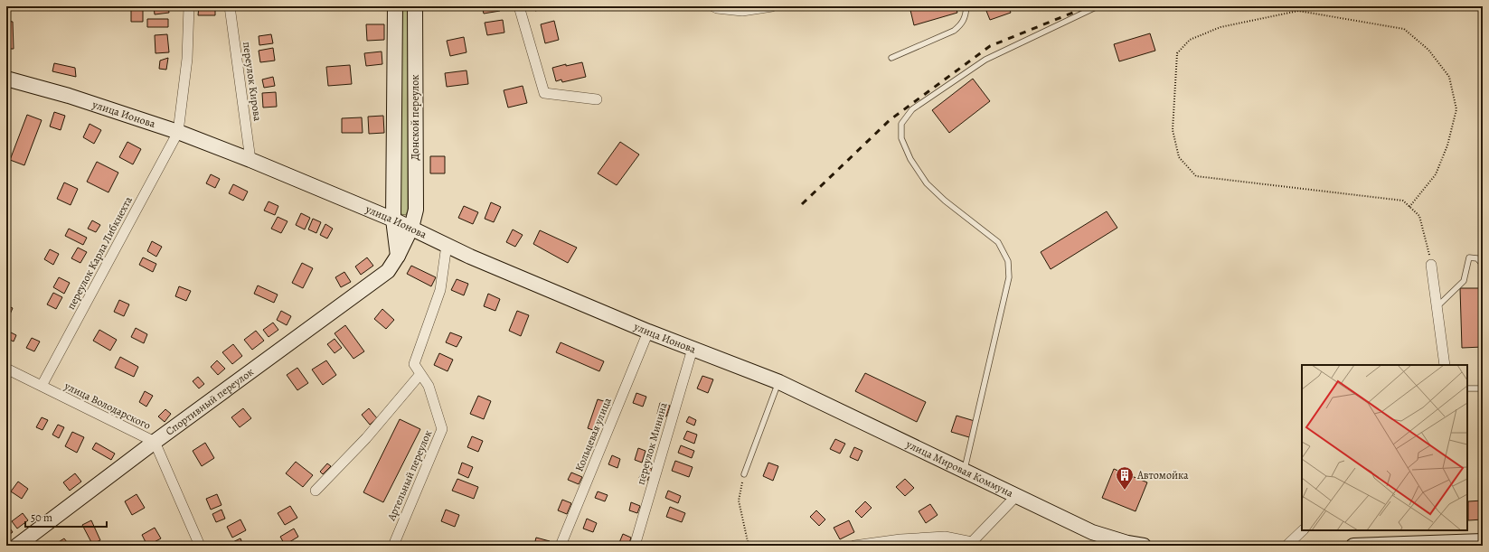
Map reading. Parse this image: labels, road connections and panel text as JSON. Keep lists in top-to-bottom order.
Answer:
{
  "streets": {
    "main road": [
      "улица Ионова",
      "Донской переулок",
      "Спортивный переулок",
      "улица Мировая Коммуна"
    ],
    "street": [
      "переулок Кирова",
      "переулок Карла Либкнехта",
      "улица Володарского",
      "Кольцевая улица",
      "переулок Минина",
      "Артельный переулок"
    ]
  },
  "crossings": [
    ["переулок Кирова", "улица Ионова"],
    ["улица Ионова", "Донской переулок"],
    ["улица Ионова", "переулок Карла Либкнехта"],
    ["улица Ионова", "Спортивный переулок"],
    ["улица Ионова", "Кольцевая улица"],
    ["улица Ионова", "переулок Минина"],
    ["улица Ионова", "улица Мировая Коммуна"],
    ["улица Ионова", "Артельный переулок"],
    ["Донской переулок", "Спортивный переулок"],
    ["переулок Карла Либкнехта", "улица Володарского"],
    ["Спортивный переулок", "улица Володарского"]
  ],
  "places": {
    "building": ["Автомойка"]
  },
  "scale_bar": "50 m"
}
